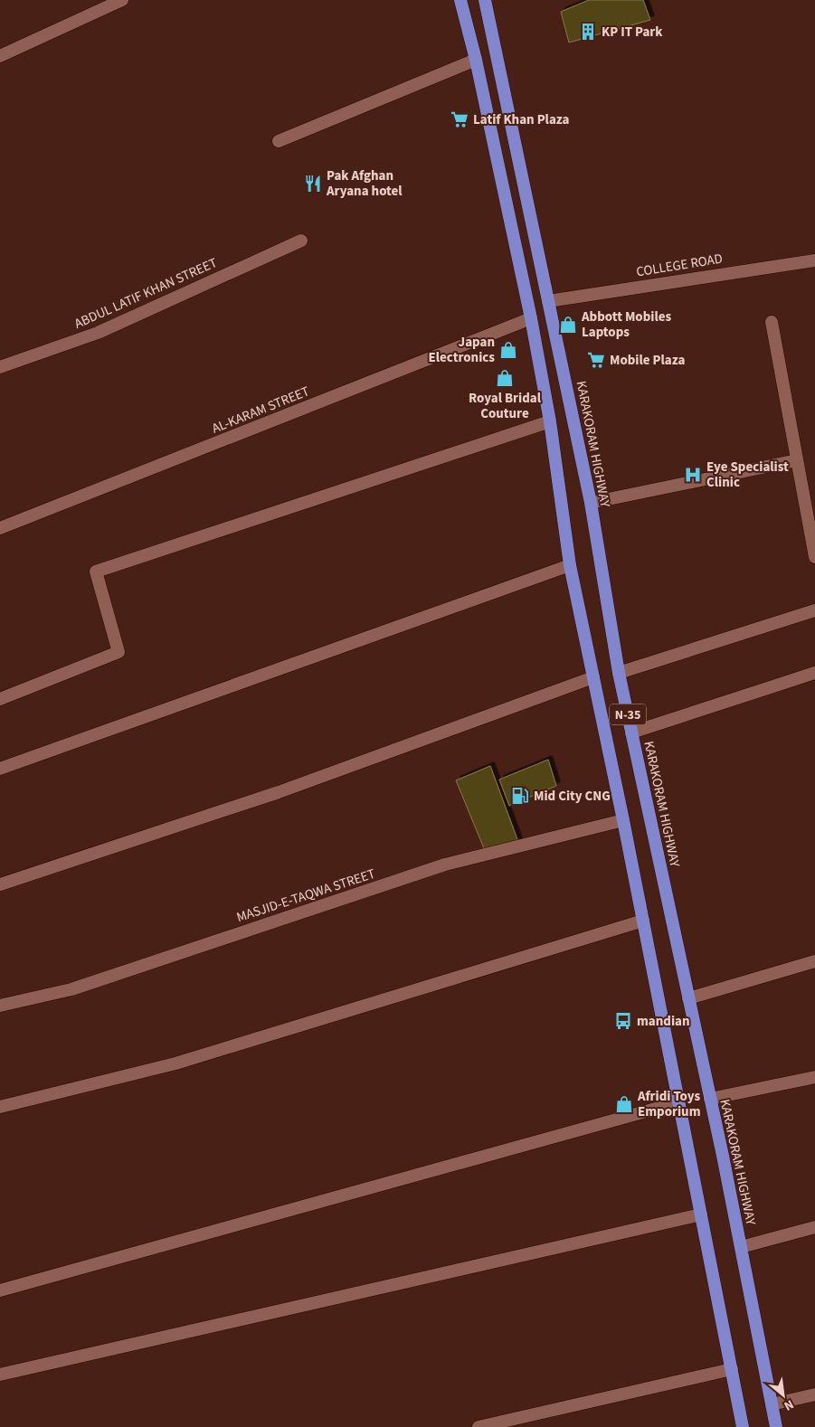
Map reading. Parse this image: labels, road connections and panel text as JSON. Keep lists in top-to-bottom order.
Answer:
{
  "streets": {
    "highway": ["KARAKORAM HIGHWAY", "N-35"],
    "street": [
      "COLLEGE ROAD",
      "ABDUL LATIF KHAN STREET",
      "AL-KARAM STREET",
      "MASJID-E-TAQWA STREET"
    ]
  },
  "crossings": [
    ["COLLEGE ROAD", "KARAKORAM HIGHWAY"],
    ["AL-KARAM STREET", "N-35"],
    ["N-35", "MASJID-E-TAQWA STREET"]
  ],
  "places": {
    "building": ["KP IT Park"],
    "supermarket": ["Latif Khan Plaza", "Mobile Plaza"],
    "restaurant": ["Pak Afghan Aryana hotel"],
    "shop": [
      "Abbott Mobiles Laptops",
      "Japan Electronics",
      "Royal Bridal Couture",
      "Afridi Toys Emporium"
    ],
    "hospital": ["Eye Specialist Clinic"],
    "fuel station": ["Mid City CNG"],
    "bus stop": ["mandian"]
  },
  "north": "bottom right"
}
